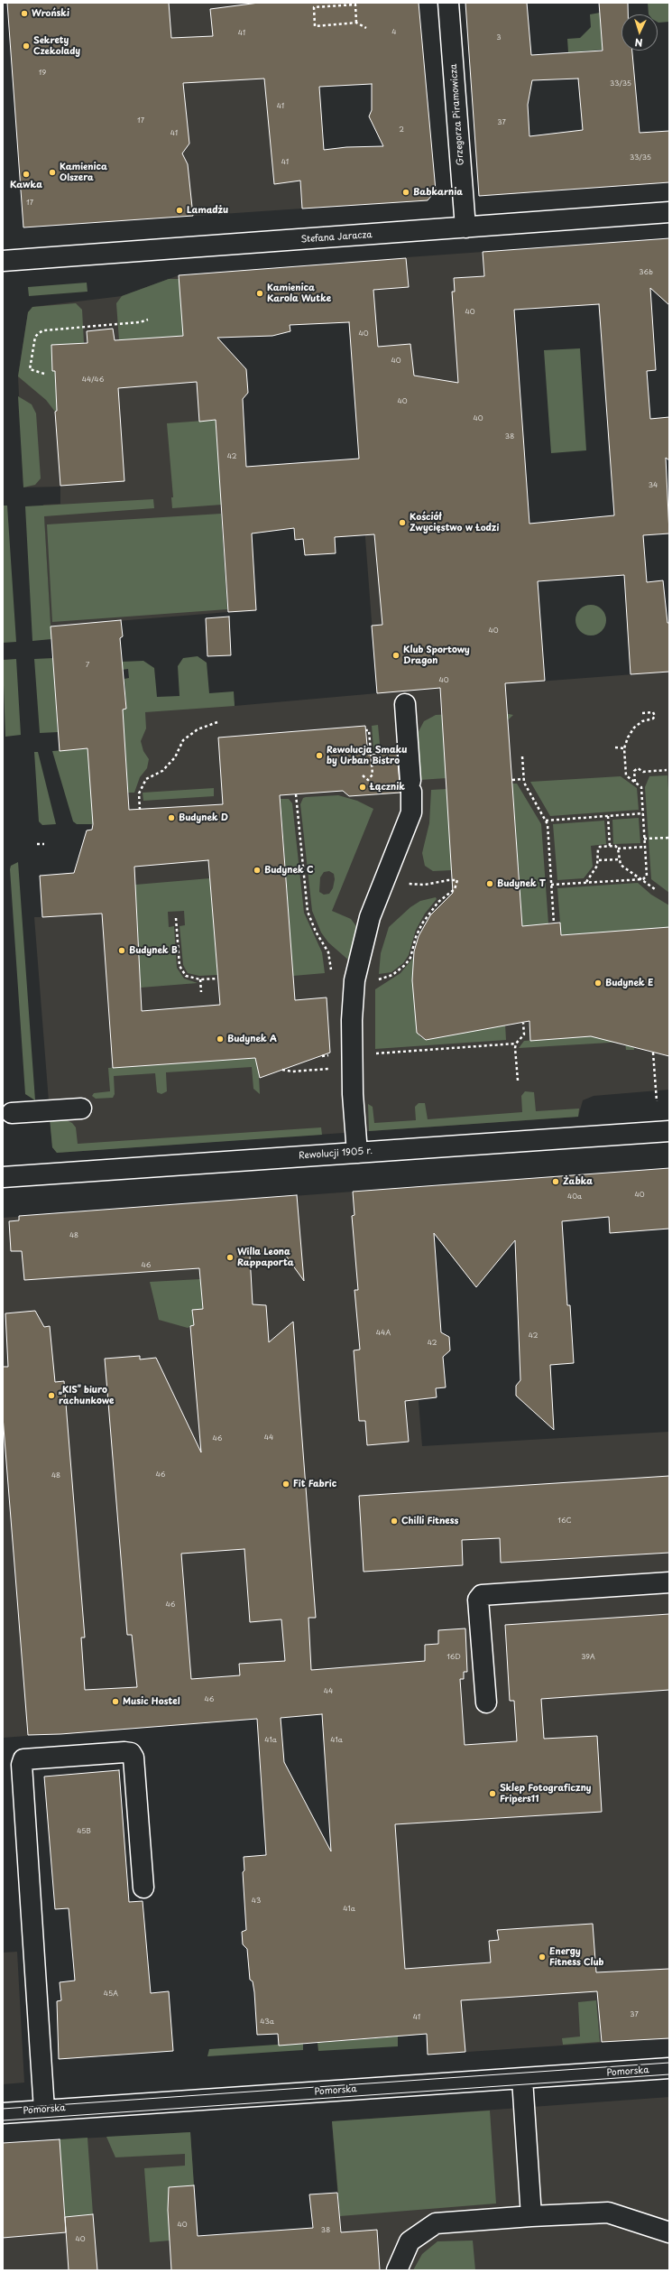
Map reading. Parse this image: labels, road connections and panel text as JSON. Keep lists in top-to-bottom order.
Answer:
{
  "streets": {
    "street": [
      "Grzegorza Piramowicza",
      "Stefana Jaracza",
      "Rewolucji 1905 r.",
      "Pomorska"
    ]
  },
  "crossings": [
    ["Grzegorza Piramowicza", "Stefana Jaracza"]
  ],
  "places": [
    "Wroński",
    "Sekrety Czekolady",
    "Kamienica Olszera",
    "Kawka",
    "Babkarnia",
    "Lamadżu",
    "Kamienica Karola Wutke",
    "Kościół Zwycięstwo w Łodzi",
    "Klub Sportowy Dragon",
    "Rewolucja Smaku by Urban Bistro",
    "Łącznik",
    "Budynek D",
    "Budynek C",
    "Budynek T",
    "Budynek B",
    "Budynek E",
    "Budynek A",
    "Żabka",
    "Willa Leona Rappaporta",
    "„KIS” biuro rachunkowe",
    "Fit Fabric",
    "Chilli Fitness",
    "Music Hostel",
    "Sklep Fotograficzny Fripers11",
    "Energy Fitness Club"
  ],
  "house_numbers": [
    "4",
    "41",
    "3",
    "19",
    "33/35",
    "41",
    "17",
    "37",
    "2",
    "41",
    "33/35",
    "41",
    "17",
    "36b",
    "40",
    "40",
    "40",
    "44/46",
    "40",
    "40",
    "38",
    "42",
    "34",
    "40",
    "7",
    "40",
    "40",
    "40a",
    "48",
    "46",
    "44A",
    "42",
    "42",
    "44",
    "46",
    "46",
    "48",
    "16C",
    "46",
    "16D",
    "39A",
    "44",
    "46",
    "41a",
    "41a",
    "45B",
    "43",
    "41a",
    "45A",
    "37",
    "41",
    "43a",
    "40",
    "38",
    "40"
  ],
  "north": "bottom"
}
